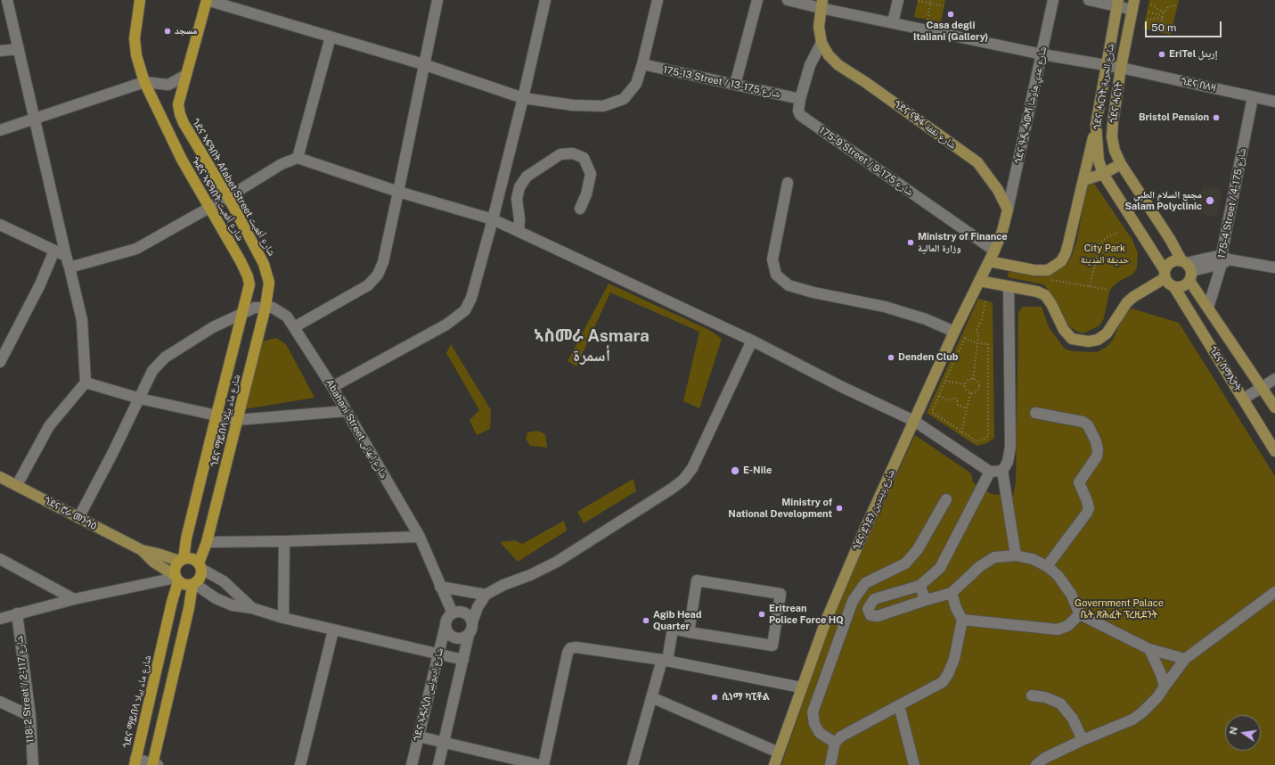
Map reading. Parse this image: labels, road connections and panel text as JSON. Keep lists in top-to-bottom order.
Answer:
{
  "streets": {
    "highway": ["ጎደና ኣፍዓበት Afabet Street شارع أفعبت", "ጐደና ኣፍዓበት شارع أفعبت", "ጎደና ማይበላ شارع ماء بيلا"],
    "main road": [
      "ጎደና ሓርነት شارع الحرية",
      "ጎደና ሓርነት",
      "ጎደና ናቅፋ شارع نقفة",
      "ጎደና ሰማእታት",
      "ጎደና ደንደን شارع ديندين",
      "ጎደና ሮራ መንሳዕ"
    ],
    "street": [
      "175-13 Street / شارع 175-13",
      "ጎደና በለዛ",
      "ጎደና ዓዲ ሓውሻ شارع عدي هاوشا",
      "175-9 Street / شارع 175-9",
      "175-4 Street / شارع 175-4",
      "Abahani Street شارع ابهانى",
      "118-2 Street / شارع 117-2",
      "ጎደና ኣዱሊስ شارع اديولس"
    ]
  },
  "crossings": [
    ["175-13 Street / شارع 175-13", "175-9 Street / شارع 175-9"],
    ["ጎደና በለዛ", "ጎደና ሓርነት شارع الحرية"],
    ["ጎደና በለዛ", "ጎደና ሓርነት"],
    ["ጎደና በለዛ", "ጎደና ዓዲ ሓውሻ شارع عدي هاوشا"],
    ["ጎደና በለዛ", "ጎደና ናቅፋ شارع نقفة"],
    ["ጎደና በለዛ", "175-4 Street / شارع 175-4"],
    ["ጎደና ሓርነት شارع الحرية", "ጎደና ሓርነት"],
    ["ጎደና ሓርነት شارع الحرية", "ጎደና ሰማእታት"],
    ["ጎደና ሓርነት", "ጎደና ሰማእታት"],
    ["ጎደና ዓዲ ሓውሻ شارع عدي هاوشا", "ጎደና ናቅፋ شارع نقفة"],
    ["ጎደና ናቅፋ شارع نقفة", "175-9 Street / شارع 175-9"],
    ["ጎደና ኣፍዓበት Afabet Street شارع أفعبت", "ጎደና ማይበላ شارع ماء بيلا"],
    ["ጐደና ኣፍዓበት شارع أفعبت", "ጎደና ማይበላ شارع ماء بيلا"],
    ["175-4 Street / شارع 175-4", "ጎደና ሰማእታት"],
    ["ጎደና ማይበላ شارع ماء بيلا", "Abahani Street شارع ابهانى"],
    ["ጎደና ማይበላ شارع ماء بيلا", "ጎደና ሮራ መንሳዕ"],
    ["Abahani Street شارع ابهانى", "ጎደና ኣዱሊስ شارع اديولس"]
  ],
  "districts": ["ኣስመራ Asmara أسمرة"],
  "parks": ["City Park حديقة المدينة", "Government Palace ቤት ጽሕፈት ፕረዚደንት"],
  "places": [
    "Casa degli Italiani (Gallery)",
    "مسجد",
    "EriTel إريتل",
    "Bristol Pension",
    "مجمع السلام الطبي Salam Polyclinic",
    "Ministry of Finance وزارة المالية",
    "Denden Club",
    "E-Nile",
    "Ministry of National Development",
    "Eritrean Police Force HQ",
    "Agib Head Quarter",
    "ሲነማ ካፒቶል"
  ],
  "scale_bar": "50 m",
  "north": "left"
}
